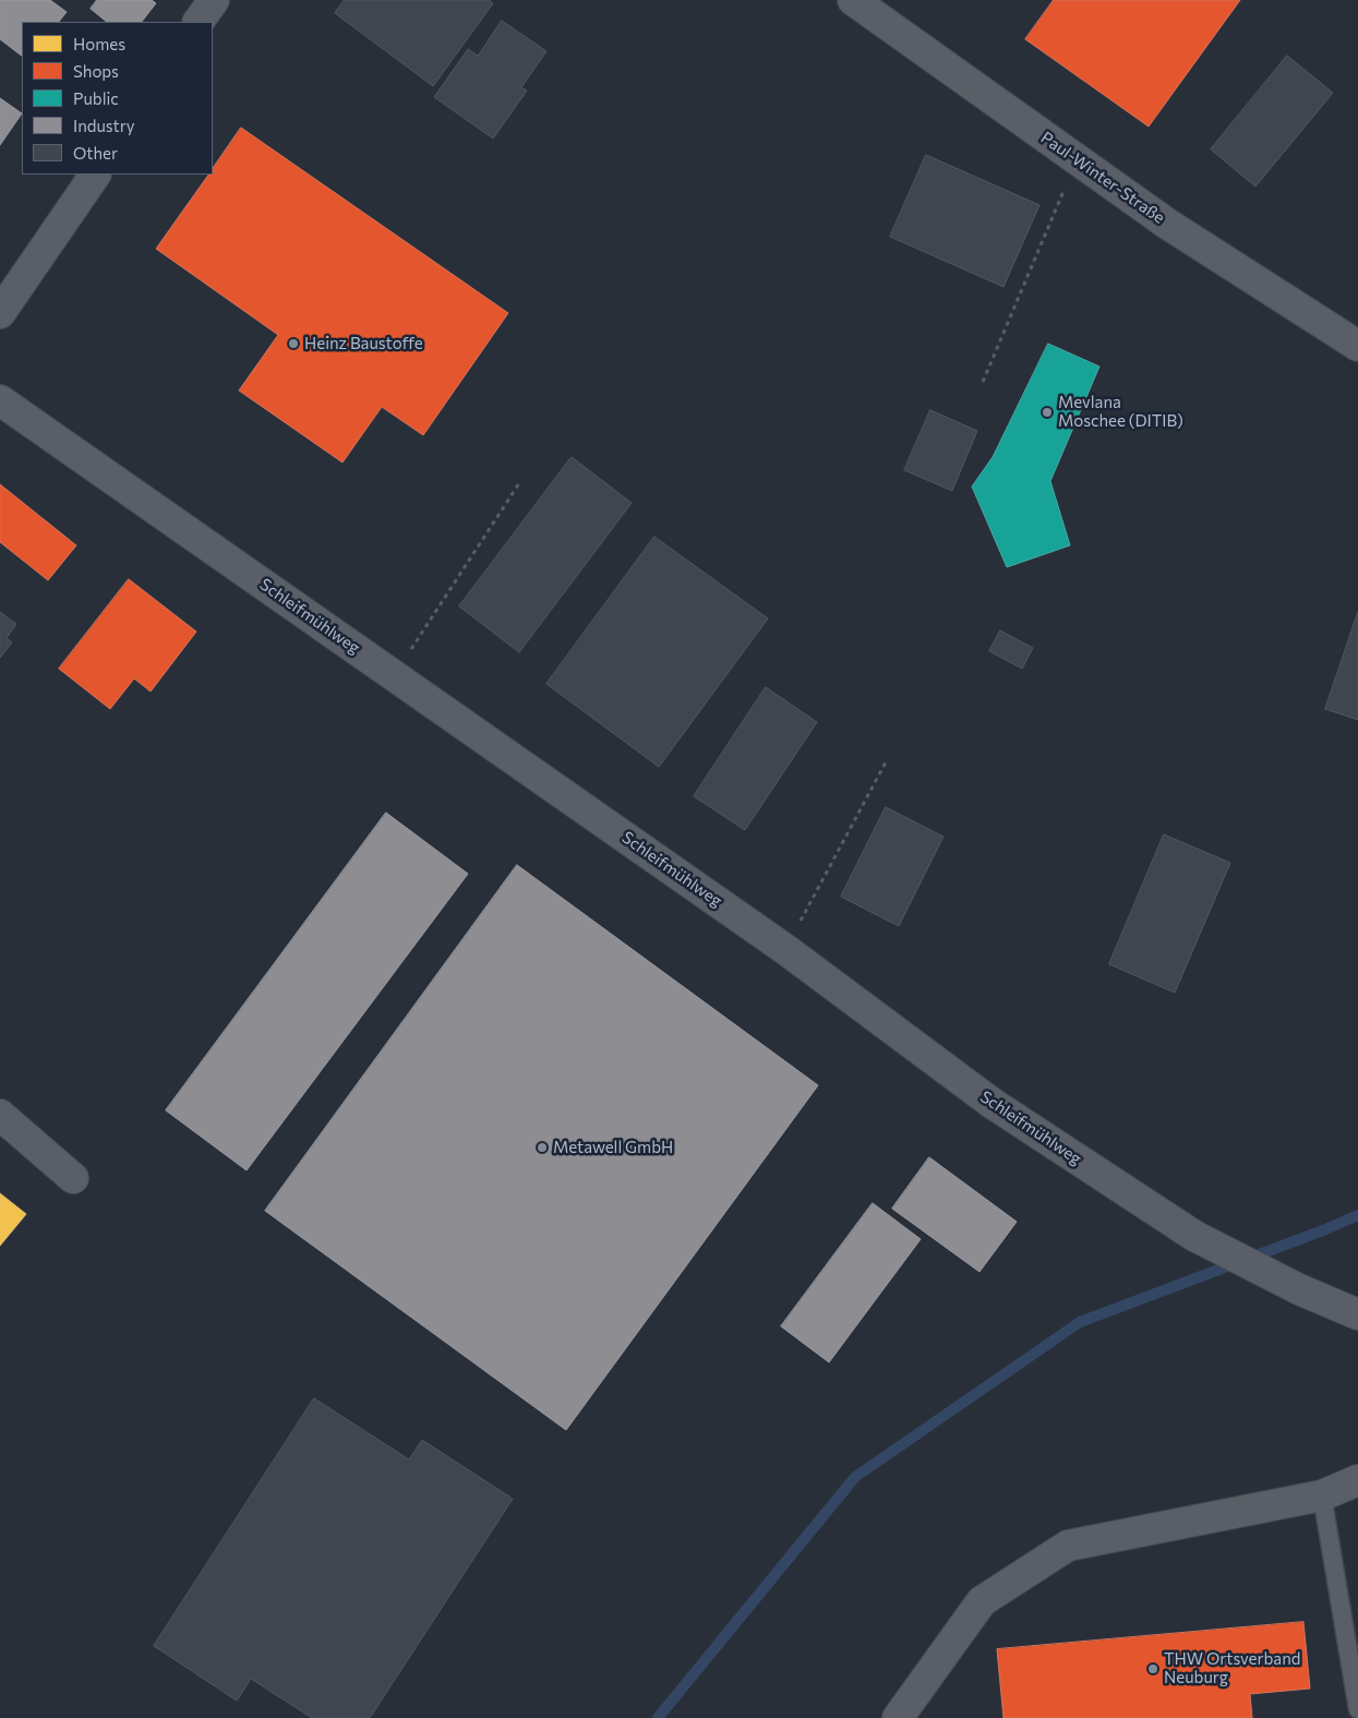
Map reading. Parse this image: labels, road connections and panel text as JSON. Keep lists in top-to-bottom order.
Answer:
{
  "streets": {
    "street": ["Paul-Winter-Straße", "Schleifmühlweg"]
  },
  "places": [
    "Heinz Baustoffe",
    "Mevlana Moschee (DITIB)",
    "Metawell GmbH",
    "THW Ortsverband Neuburg"
  ],
  "legend": [
    "Homes",
    "Shops",
    "Public",
    "Industry",
    "Other"
  ]
}
